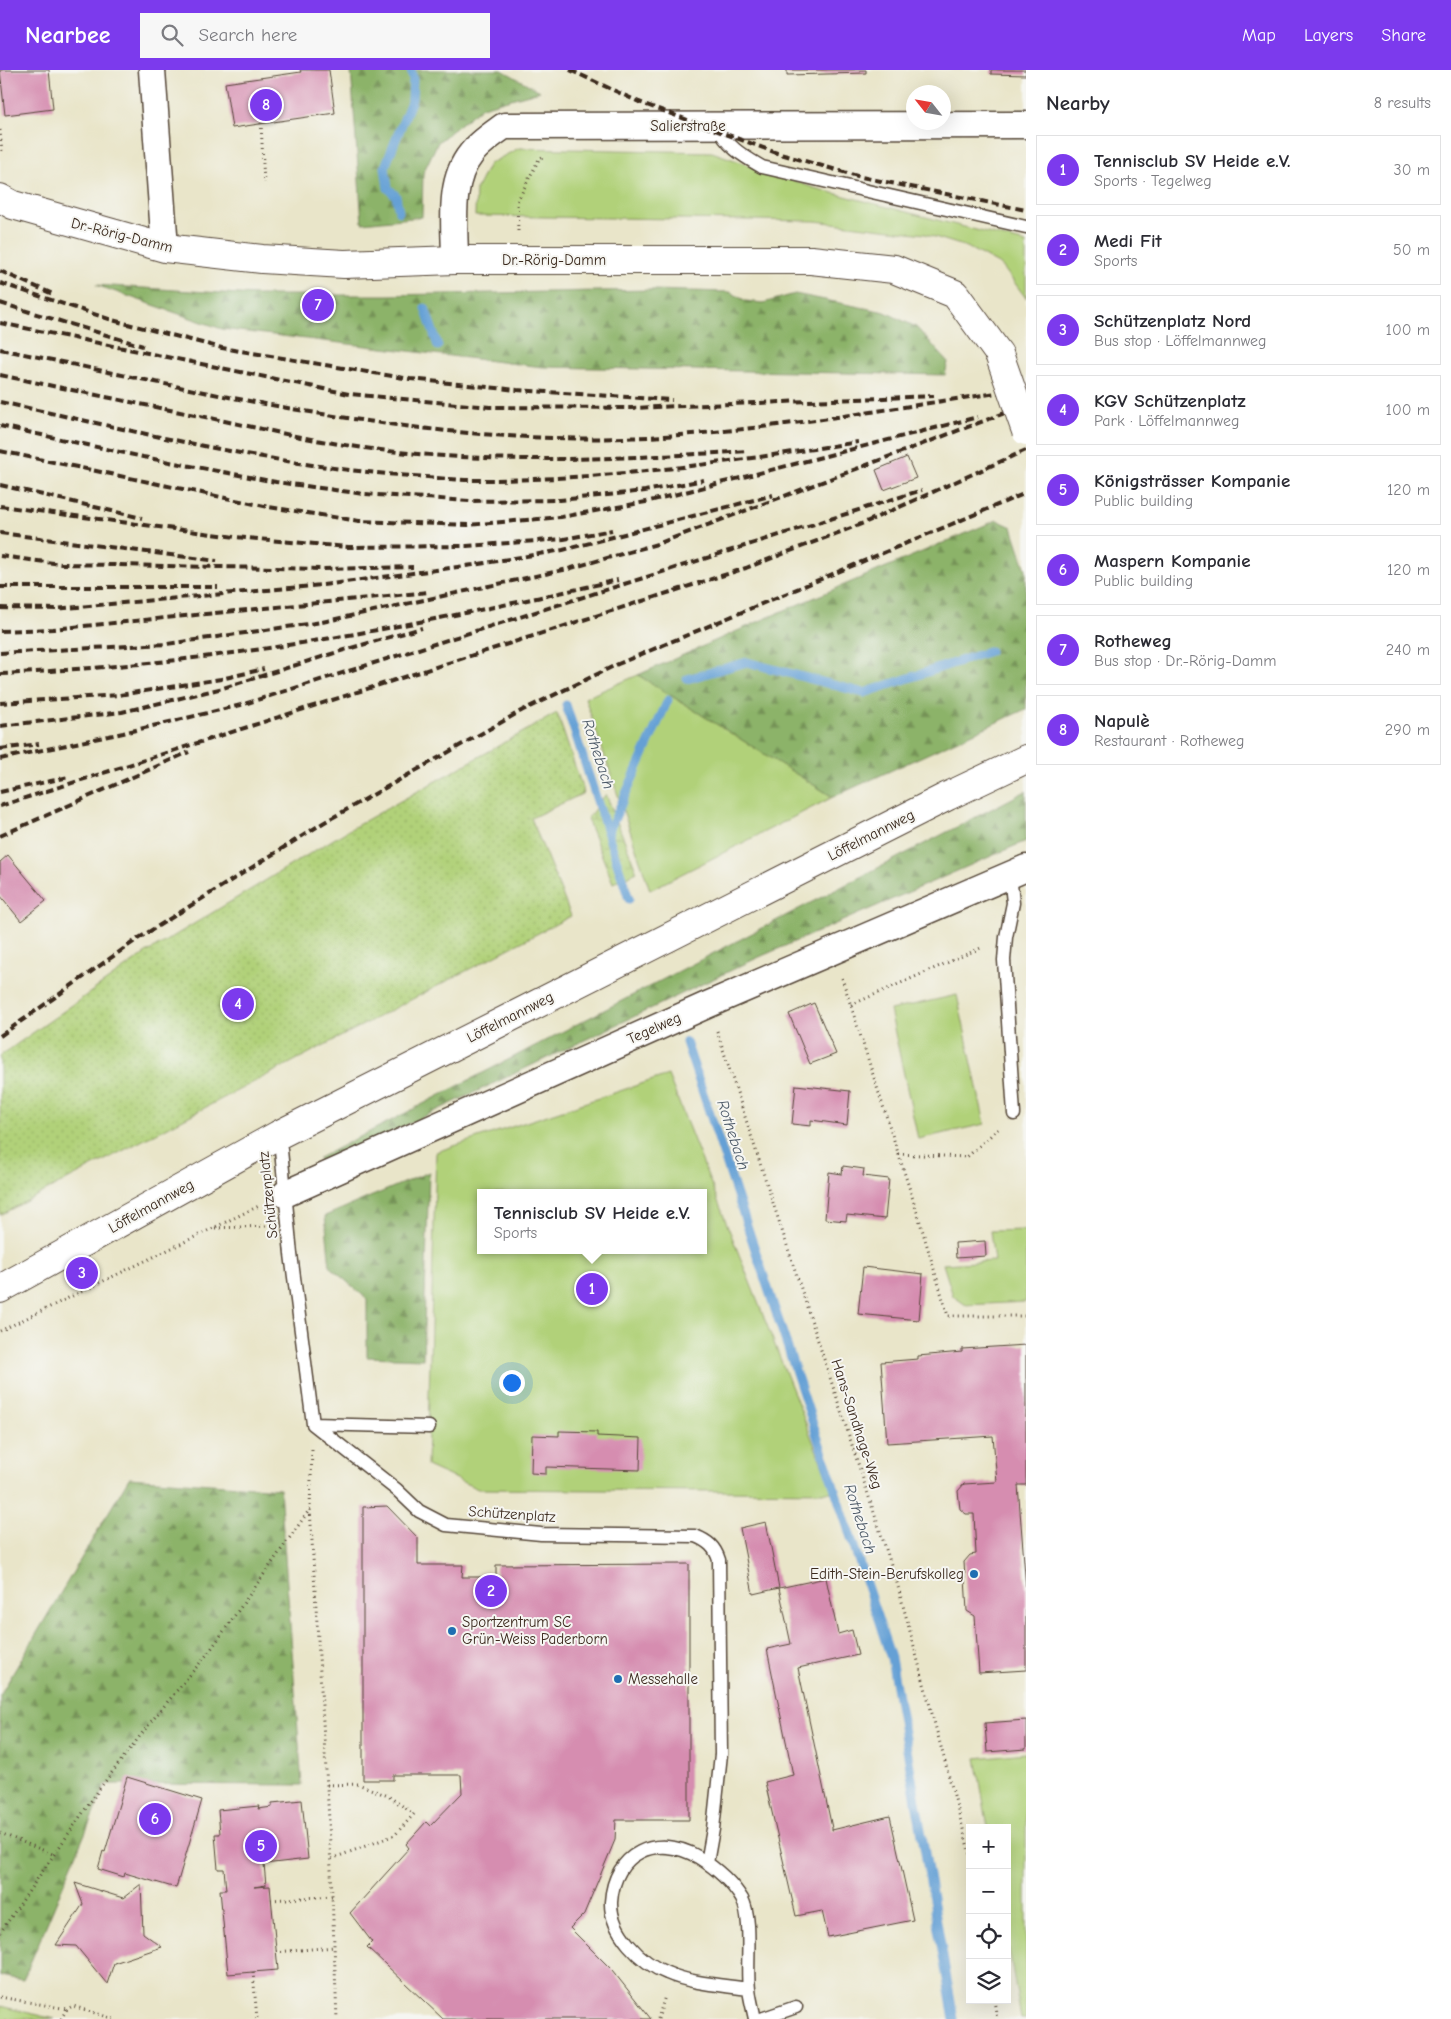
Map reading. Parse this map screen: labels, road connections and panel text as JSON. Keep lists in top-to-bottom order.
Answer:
{
  "streets": {
    "street": [
      "Salierstraße",
      "Dr.-Rörig-Damm",
      "Löffelmannweg",
      "Tegelweg"
    ],
    "lane": ["Schützenplatz"],
    "path": ["Hans-Sandhage-Weg"]
  },
  "crossings": [
    ["Salierstraße", "Dr.-Rörig-Damm"],
    ["Löffelmannweg", "Schützenplatz"],
    ["Tegelweg", "Schützenplatz"],
    ["Tegelweg", "Hans-Sandhage-Weg"]
  ],
  "water": ["Rothebach"],
  "places": ["Edith-Stein-Berufskolleg", "Sportzentrum SC Grün-Weiss Paderborn", "Messehalle"],
  "north": "top left",
  "page": {
    "header": "Nearbee",
    "search": "Search here",
    "nav": ["Map", "Layers", "Share"],
    "heading": ["Nearby", "8 results"],
    "pins": [
      "8",
      "7",
      "4",
      "3",
      "1",
      "2",
      "6",
      "5"
    ],
    "list": [
      {
        "mark": "1",
        "name": "Tennisclub SV Heide e.V.",
        "note": "Sports · Tegelweg",
        "value": "30 m"
      },
      {
        "mark": "2",
        "name": "Medi Fit",
        "note": "Sports",
        "value": "50 m"
      },
      {
        "mark": "3",
        "name": "Schützenplatz Nord",
        "note": "Bus stop · Löffelmannweg",
        "value": "100 m"
      },
      {
        "mark": "4",
        "name": "KGV Schützenplatz",
        "note": "Park · Löffelmannweg",
        "value": "100 m"
      },
      {
        "mark": "5",
        "name": "Königsträsser Kompanie",
        "note": "Public building",
        "value": "120 m"
      },
      {
        "mark": "6",
        "name": "Maspern Kompanie",
        "note": "Public building",
        "value": "120 m"
      },
      {
        "mark": "7",
        "name": "Rotheweg",
        "note": "Bus stop · Dr.-Rörig-Damm",
        "value": "240 m"
      },
      {
        "mark": "8",
        "name": "Napulè",
        "note": "Restaurant · Rotheweg",
        "value": "290 m"
      }
    ],
    "popup": ["Tennisclub SV Heide e.V.", "Sports"],
    "map_buttons": ["+", "−"]
  }
}
